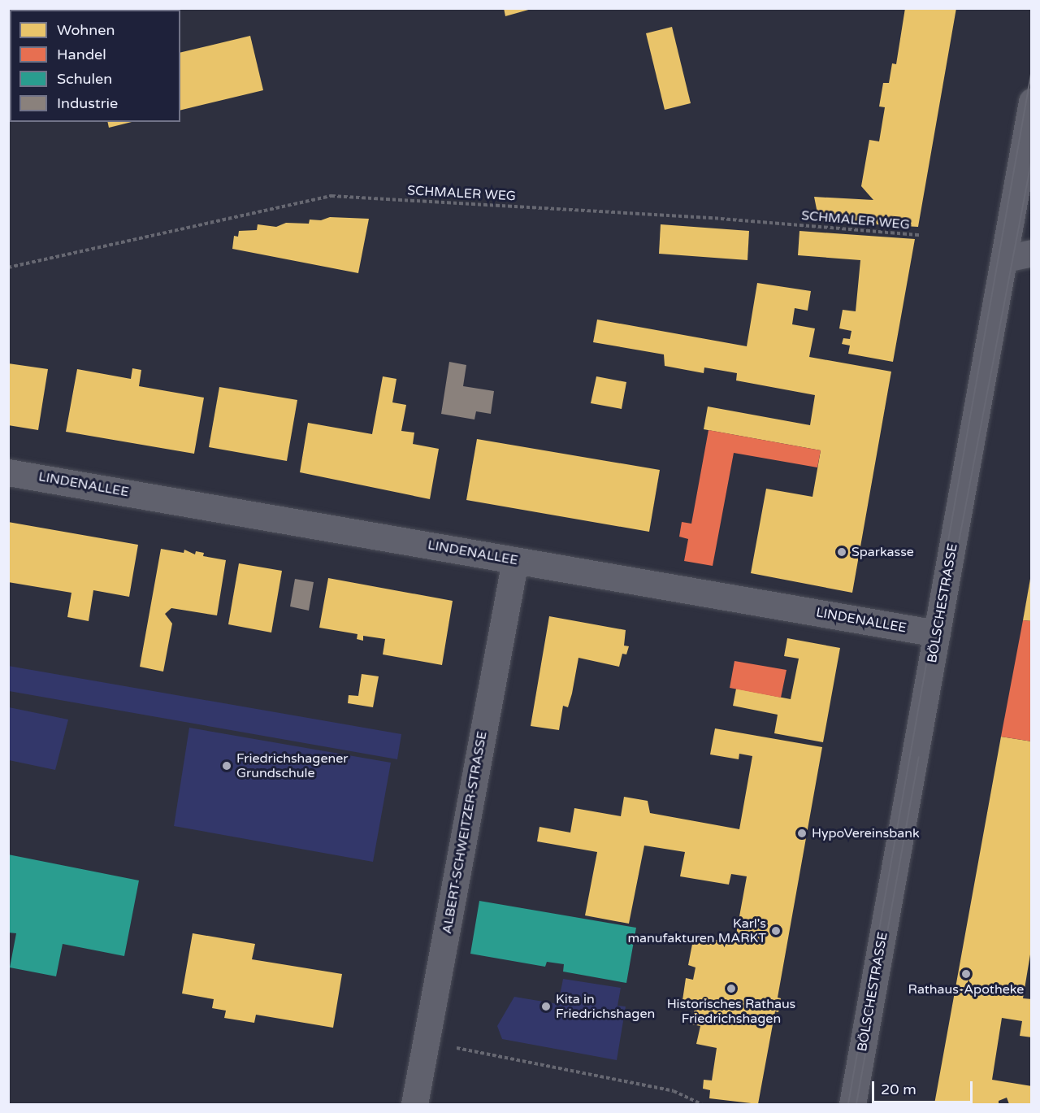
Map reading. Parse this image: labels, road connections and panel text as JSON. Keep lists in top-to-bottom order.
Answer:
{
  "streets": {
    "street": ["LINDENALLEE", "BÖLSCHESTRASSE", "ALBERT-SCHWEITZER-STRASSE"],
    "path": ["SCHMALER WEG"]
  },
  "crossings": [
    ["LINDENALLEE", "BÖLSCHESTRASSE"],
    ["LINDENALLEE", "ALBERT-SCHWEITZER-STRASSE"]
  ],
  "places": [
    "Sparkasse",
    "Friedrichshagener Grundschule",
    "HypoVereinsbank",
    "Karl's manufakturen MARKT",
    "Rathaus-Apotheke",
    "Historisches Rathaus Friedrichshagen",
    "Kita in Friedrichshagen"
  ],
  "legend": [
    "Wohnen",
    "Handel",
    "Schulen",
    "Industrie"
  ],
  "scale_bar": "20 m"
}
